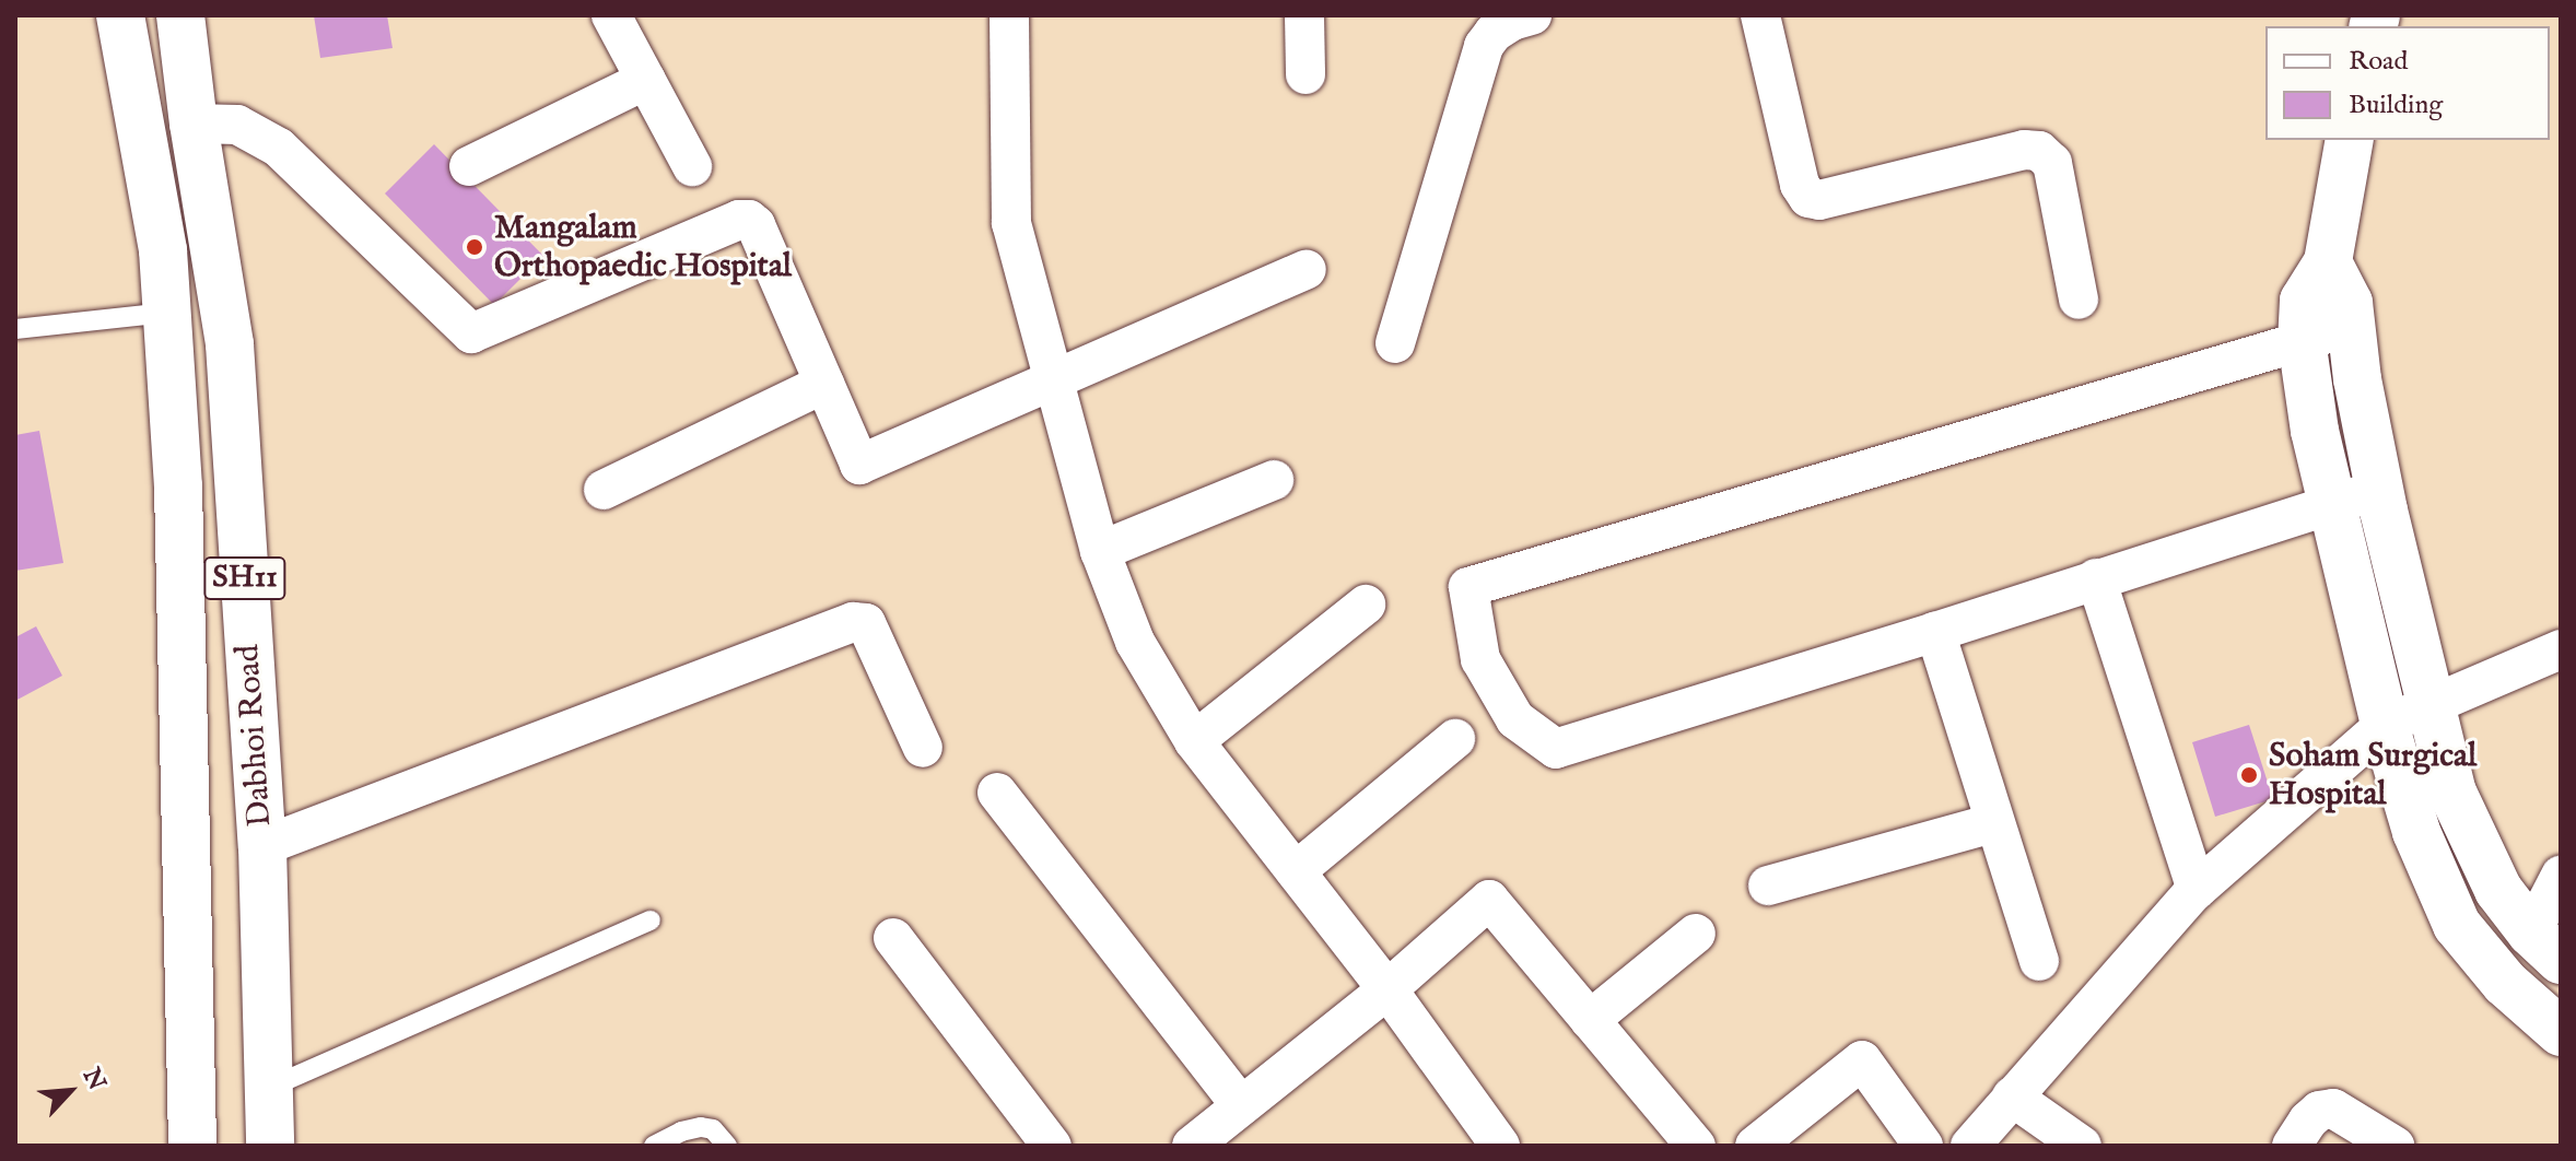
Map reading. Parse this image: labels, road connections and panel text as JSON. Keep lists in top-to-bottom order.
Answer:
{
  "streets": {
    "main road": ["SH11", "Dabhoi Road"]
  },
  "places": ["Mangalam Orthopaedic Hospital", "Soham Surgical Hospital"],
  "legend": ["Road", "Building"],
  "north": "top right"
}
